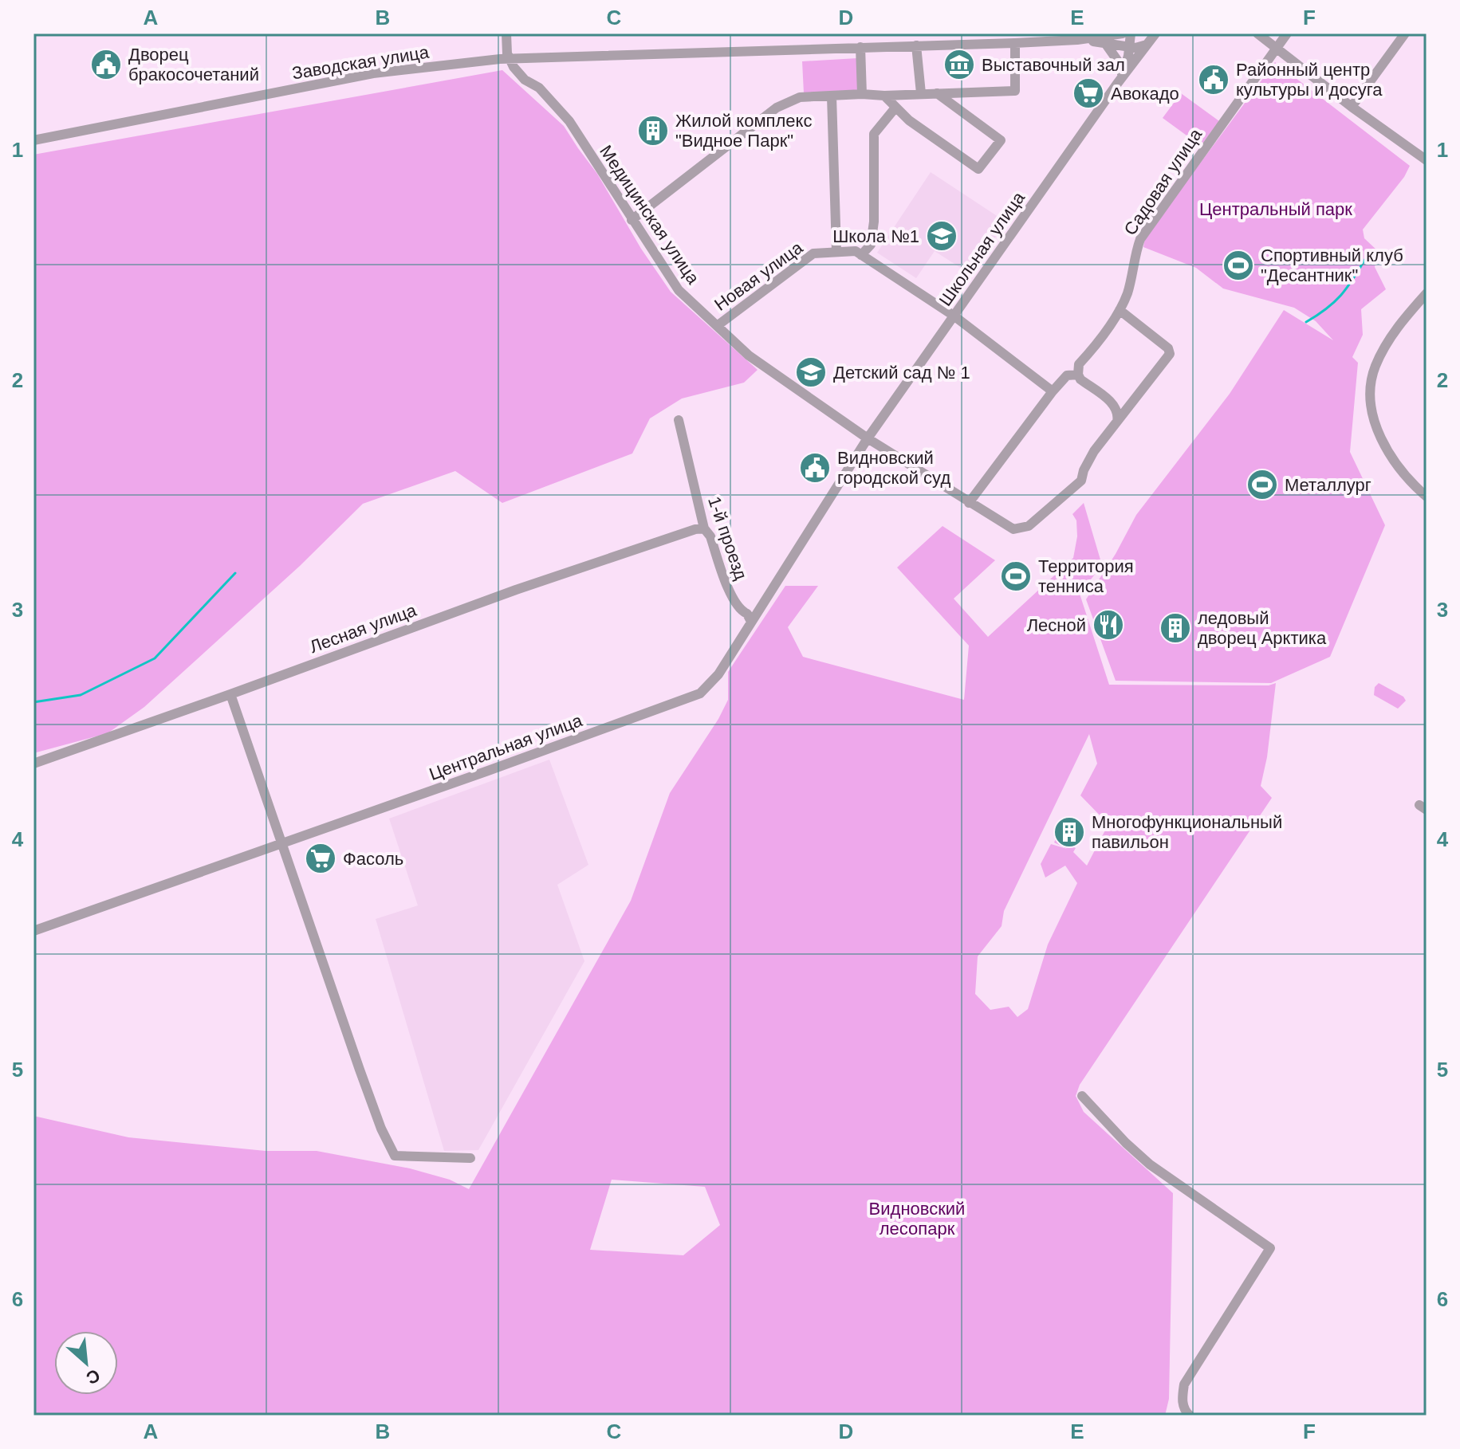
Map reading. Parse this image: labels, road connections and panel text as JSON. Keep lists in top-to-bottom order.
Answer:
{
  "streets": {
    "street": [
      "Заводская улица",
      "Садовая улица",
      "Медицинская улица",
      "Школьная улица",
      "Новая улица",
      "1-й проезд",
      "Лесная улица",
      "Центральная улица"
    ]
  },
  "crossings": [
    ["Заводская улица", "Медицинская улица"],
    ["Медицинская улица", "Школьная улица"],
    ["Медицинская улица", "Новая улица"],
    ["Медицинская улица", "Центральная улица"],
    ["Школьная улица", "Новая улица"],
    ["Школьная улица", "Центральная улица"],
    ["1-й проезд", "Лесная улица"],
    ["1-й проезд", "Центральная улица"]
  ],
  "parks": ["Центральный парк", "Видновский лесопарк"],
  "places": {
    "public building": ["Дворец бракосочетаний", "Районный центр культуры и досуга", "Видновский городской суд"],
    "museum": ["Выставочный зал"],
    "supermarket": ["Авокадо", "Фасоль"],
    "building": ["Жилой комплекс \"Видное Парк\"", "ледовый дворец Арктика", "Многофункциональный павильон"],
    "school or university": ["Школа №1", "Детский сад № 1"],
    "sports": ["Спортивный клуб \"Десантник\"", "Металлург", "Территория тенниса"],
    "restaurant": ["Лесной"]
  },
  "north": "bottom right",
  "grid": {
    "columns": [
      "A",
      "B",
      "C",
      "D",
      "E",
      "F"
    ],
    "rows": [
      "1",
      "2",
      "3",
      "4",
      "5",
      "6"
    ]
  }
}
